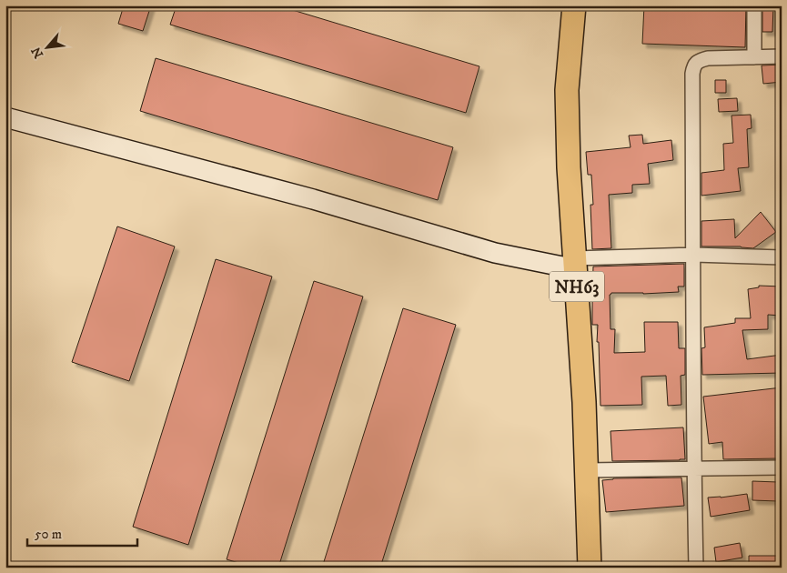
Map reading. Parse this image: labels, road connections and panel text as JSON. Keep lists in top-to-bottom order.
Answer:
{
  "streets": {
    "highway": ["NH63"]
  },
  "scale_bar": "50 m",
  "north": "bottom left"
}
